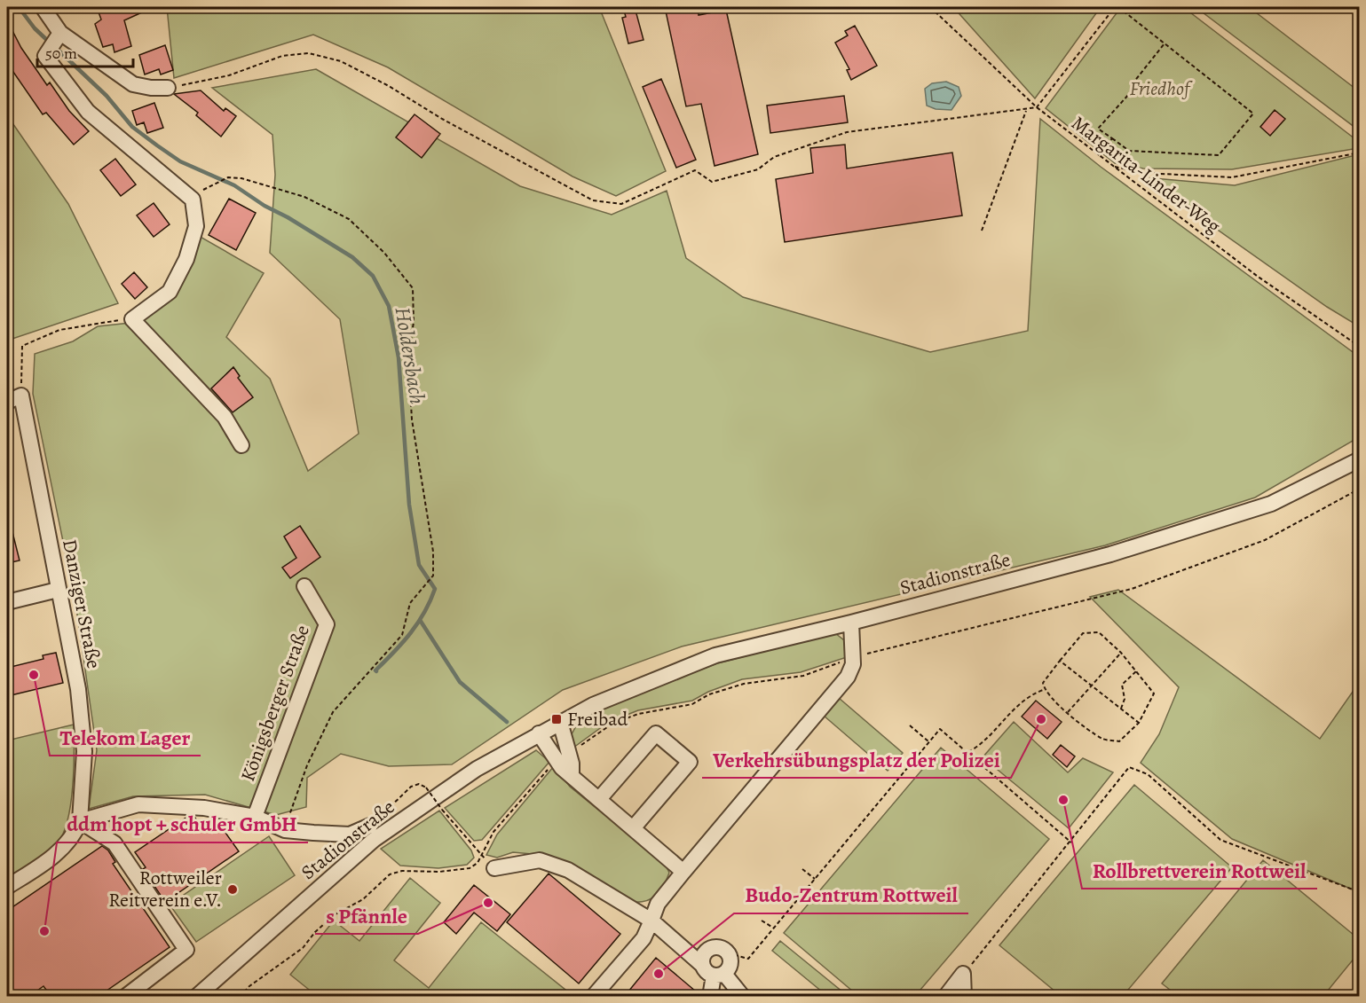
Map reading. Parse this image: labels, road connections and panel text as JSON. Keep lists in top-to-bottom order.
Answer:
{
  "streets": {
    "street": ["Stadionstraße", "Danziger Straße", "Königsberger Straße"],
    "path": ["Margarita-Linder-Weg"]
  },
  "water": ["Holdersbach"],
  "parks": ["Friedhof"],
  "places": {
    "other": [
      "Telekom Lager",
      "Verkehrsübungsplatz der Polizei",
      "Rollbrettverein Rottweil",
      "Rottweiler Reitverein e.V.",
      "s Pfännle",
      "ddm hopt + schuler GmbH",
      "Budo-Zentrum Rottweil"
    ],
    "transit": ["Freibad"]
  },
  "scale_bar": "50 m"
}
